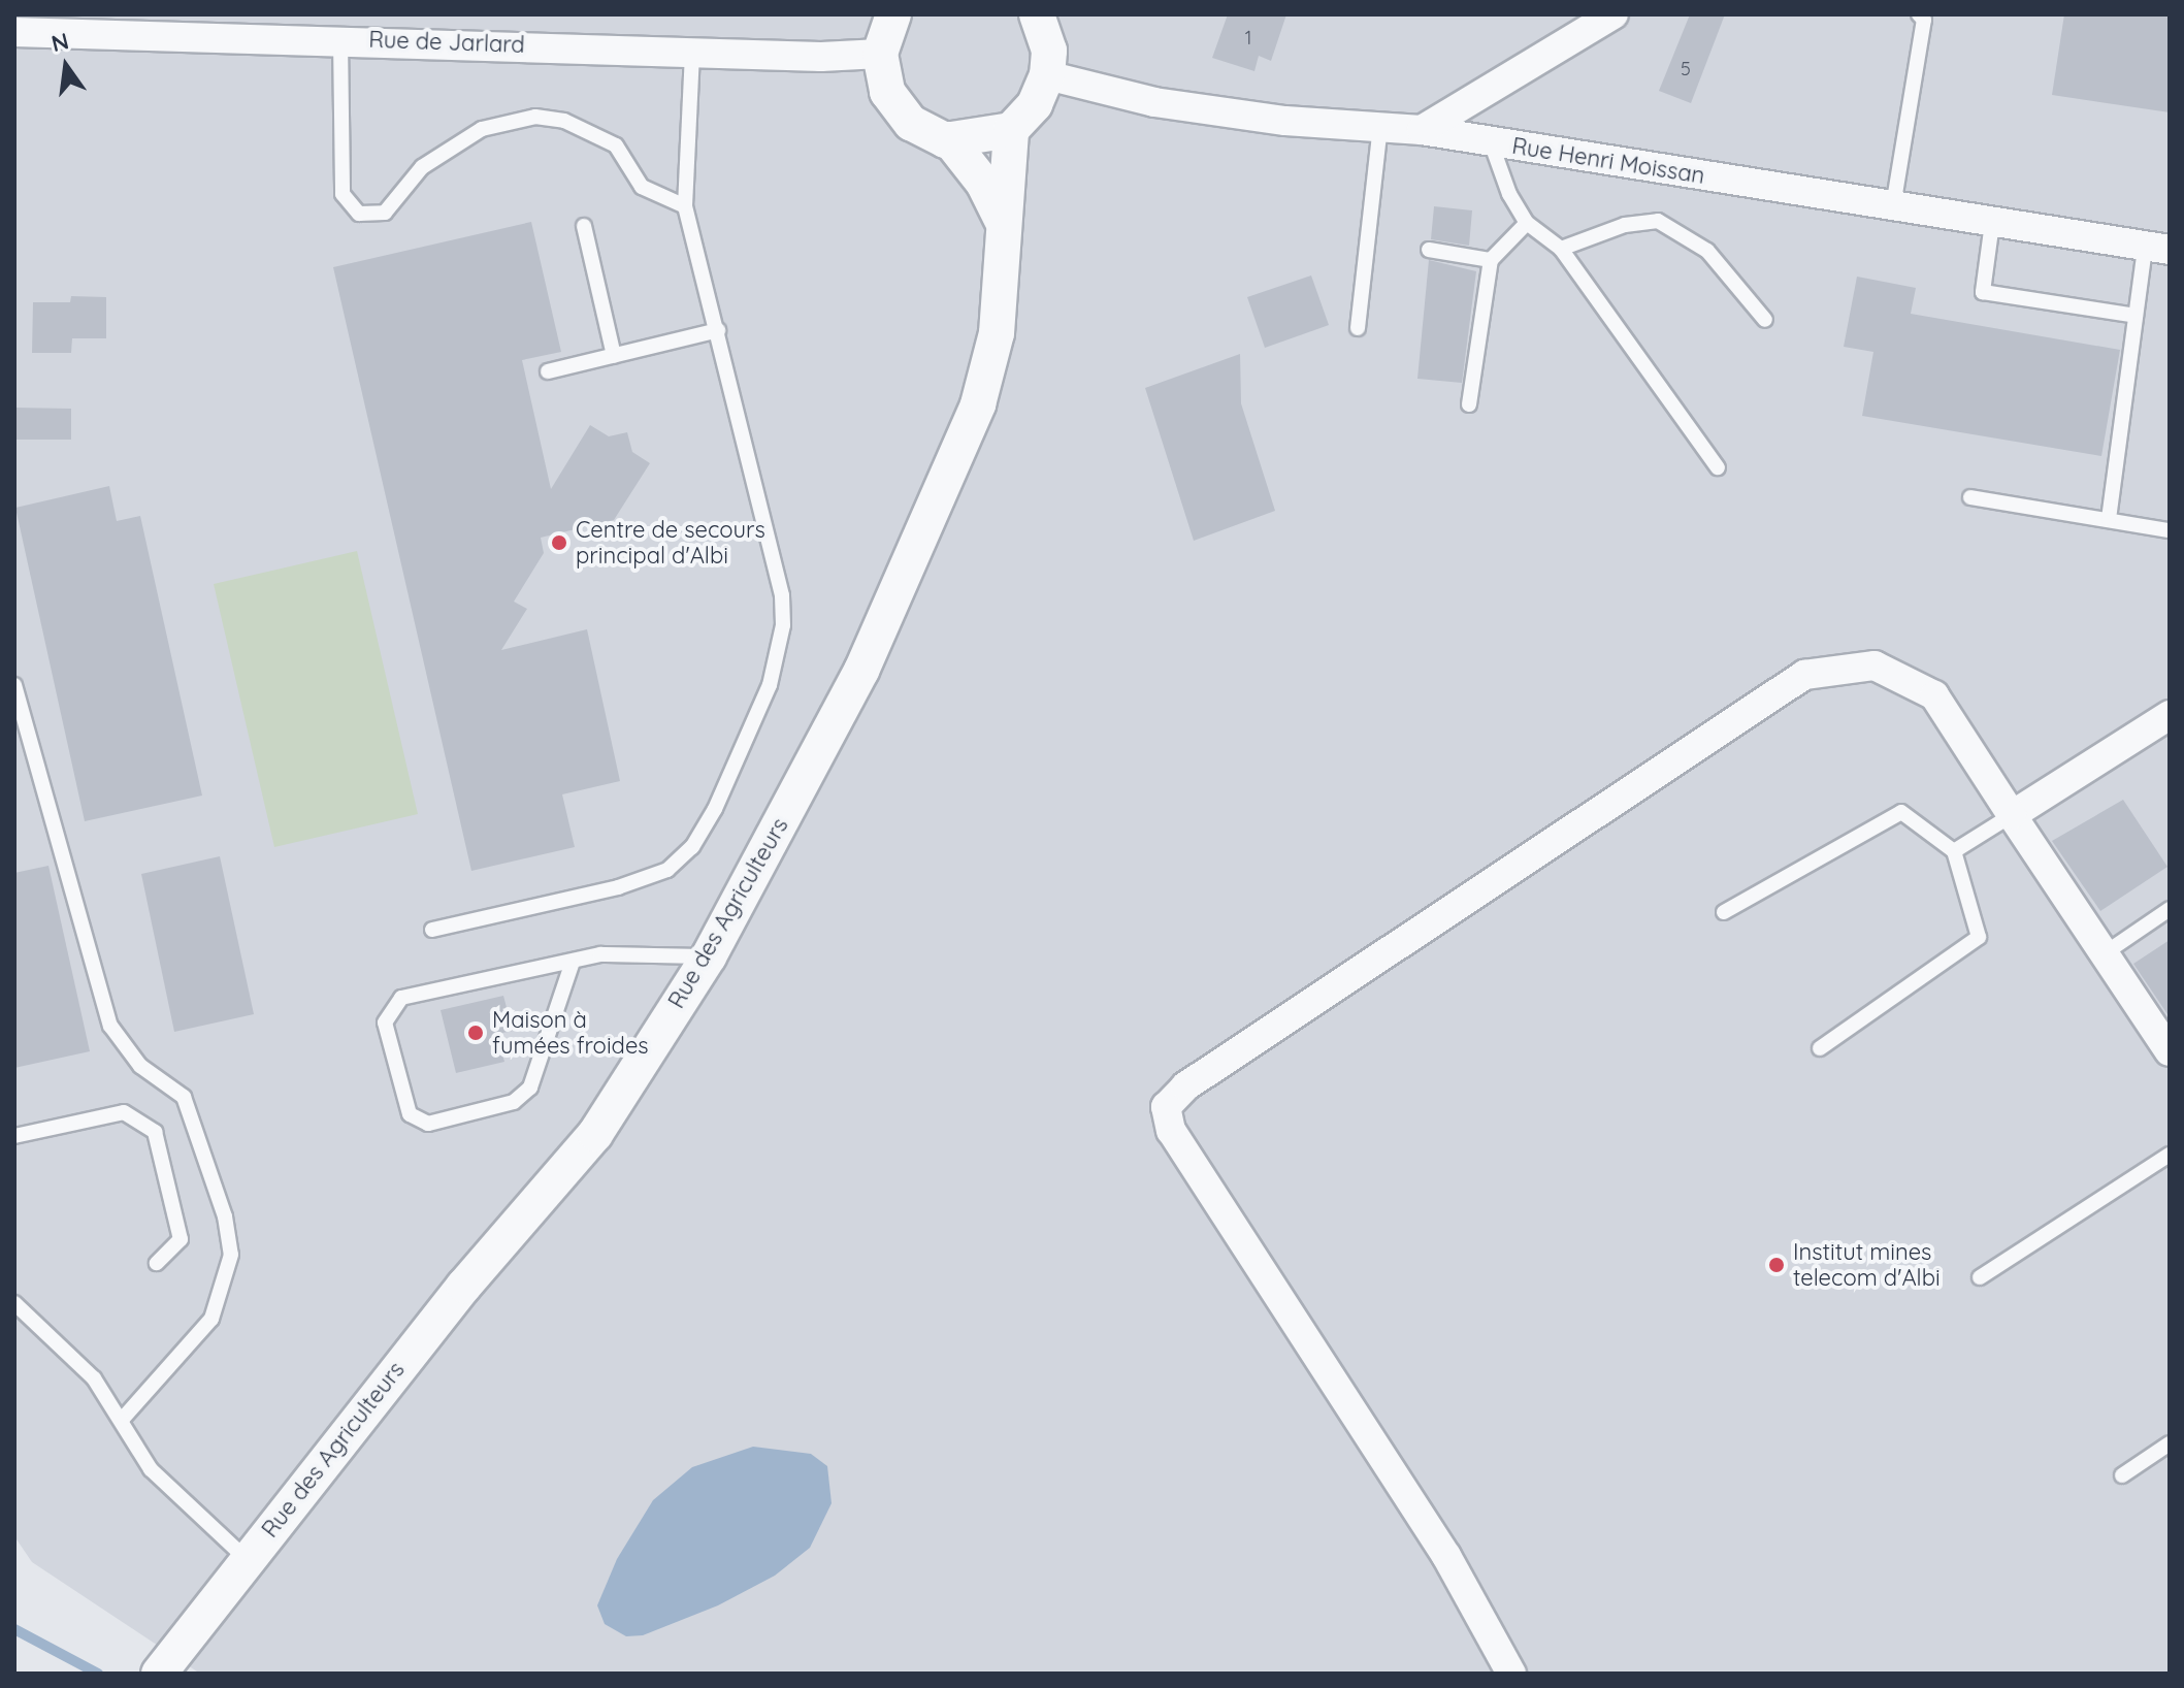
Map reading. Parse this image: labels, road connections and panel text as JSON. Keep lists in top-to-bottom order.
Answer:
{
  "streets": {
    "street": ["Rue de Jarlard", "Rue Henri Moissan", "Rue des Agriculteurs"]
  },
  "crossings": [
    ["Rue de Jarlard", "Rue des Agriculteurs"]
  ],
  "places": ["Centre de secours principal d'Albi", "Maison à fumées froides", "Institut mines telecom d'Albi"],
  "house_numbers": ["1", "5"],
  "north": "top"
}
